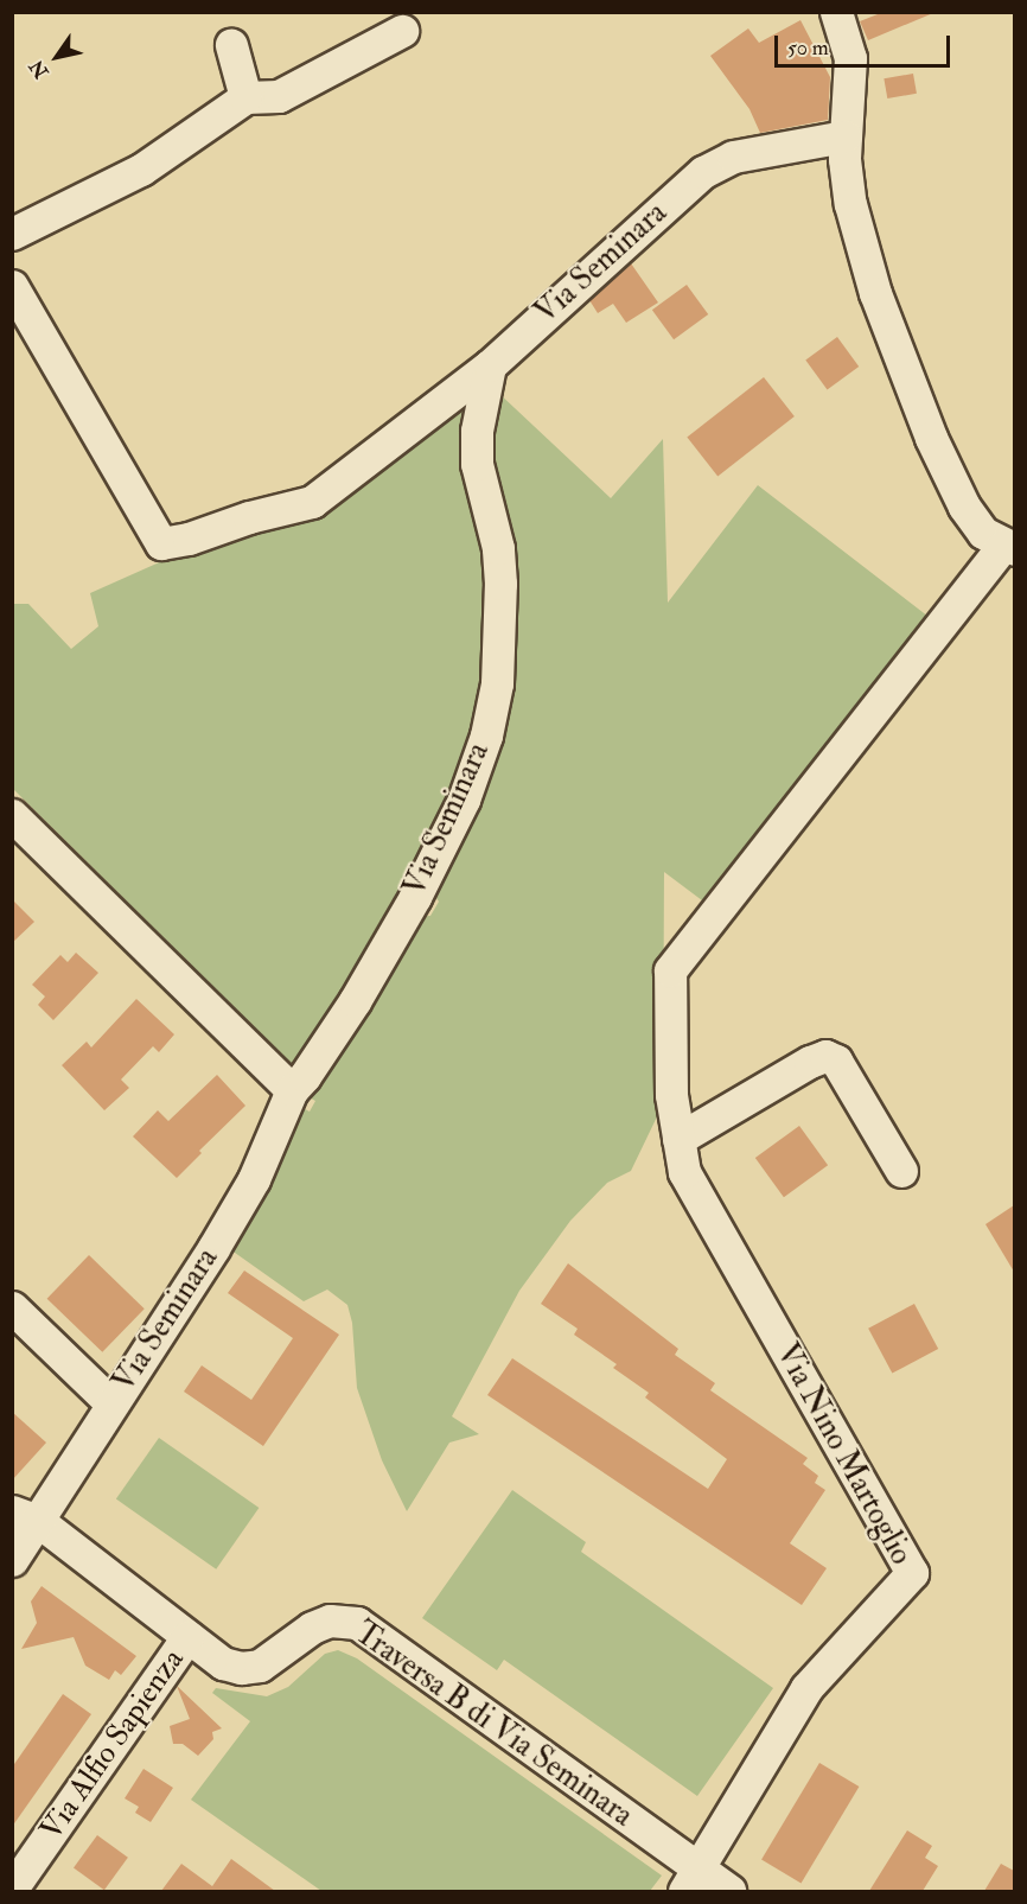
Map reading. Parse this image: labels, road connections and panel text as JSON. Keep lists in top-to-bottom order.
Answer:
{
  "streets": {
    "street": [
      "Via Seminara",
      "Via Nino Martoglio",
      "Traversa B di Via Seminara",
      "Via Alfio Sapienza"
    ]
  },
  "crossings": [
    ["Via Seminara", "Traversa B di Via Seminara"],
    ["Via Nino Martoglio", "Traversa B di Via Seminara"],
    ["Traversa B di Via Seminara", "Via Alfio Sapienza"]
  ],
  "scale_bar": "50 m",
  "north": "bottom left"
}
